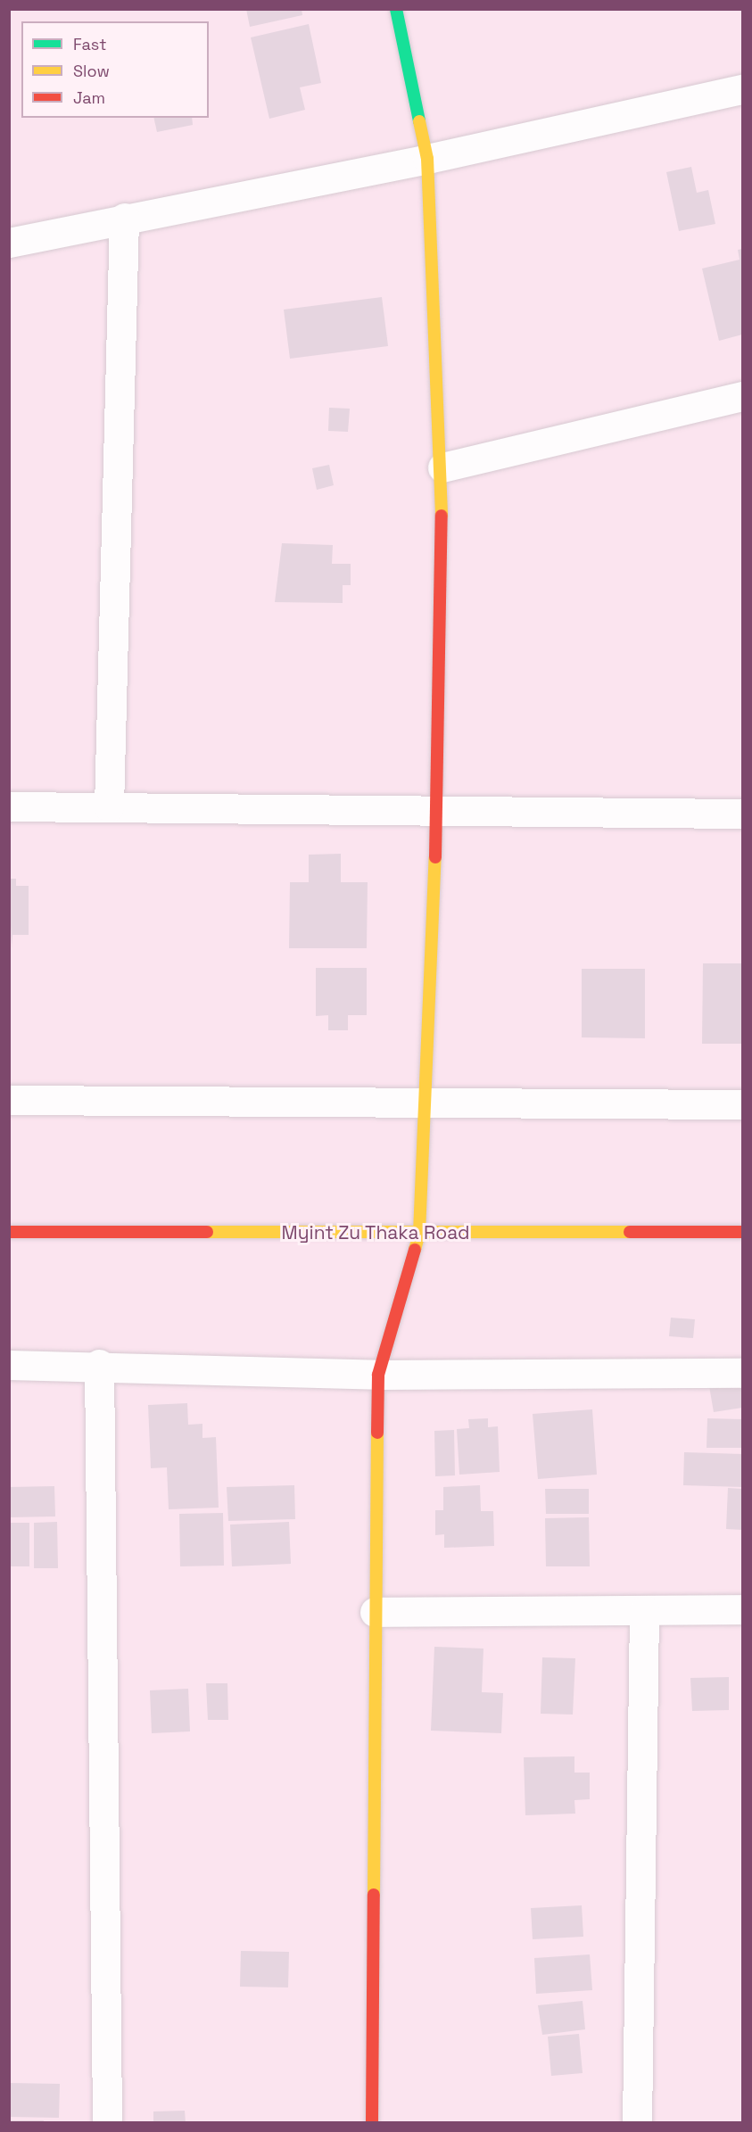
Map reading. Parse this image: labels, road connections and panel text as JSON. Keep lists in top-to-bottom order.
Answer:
{
  "streets": {
    "street": ["Myint Zu Thaka Road"]
  },
  "legend": ["Fast", "Slow", "Jam"]
}
